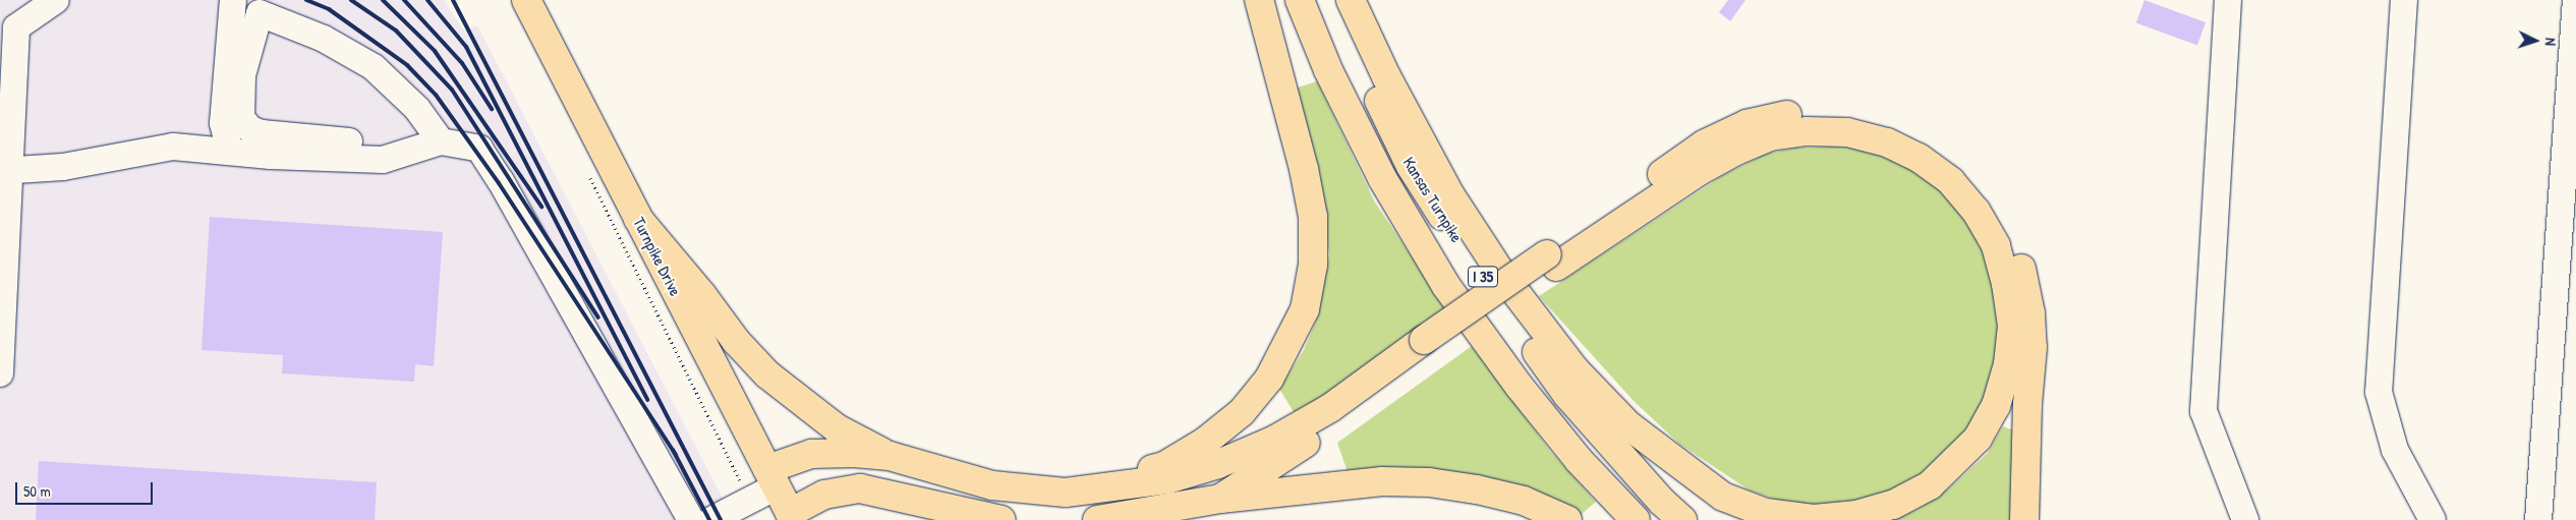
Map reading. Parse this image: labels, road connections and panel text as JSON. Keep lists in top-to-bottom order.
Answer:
{
  "streets": {
    "main road": ["Kansas Turnpike", "Turnpike Drive", "I 35"]
  },
  "scale_bar": "50 m",
  "north": "right"
}
